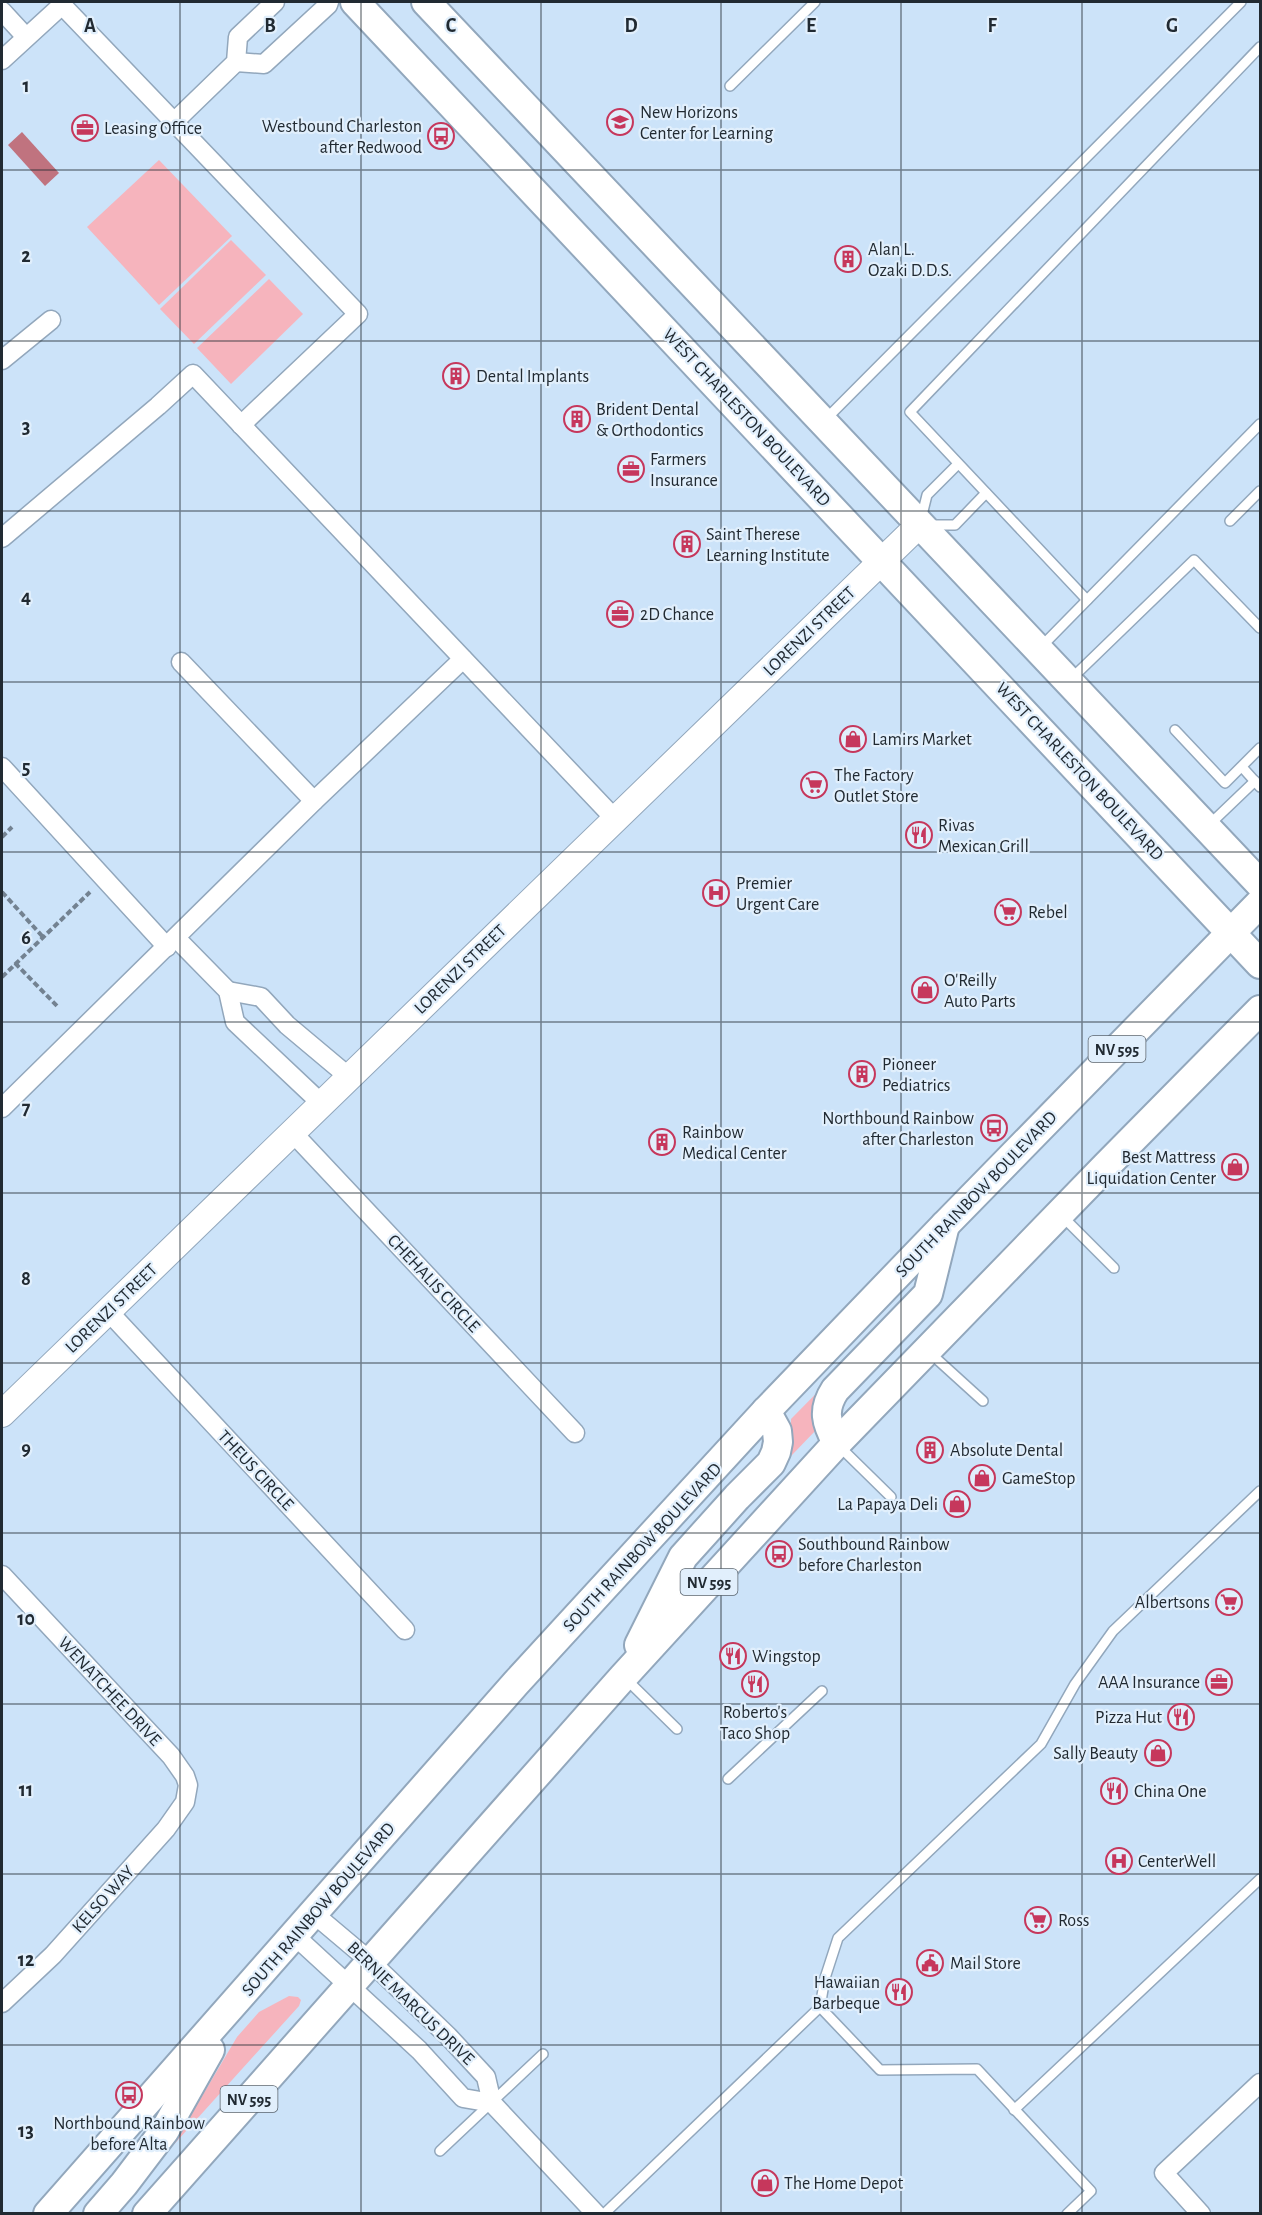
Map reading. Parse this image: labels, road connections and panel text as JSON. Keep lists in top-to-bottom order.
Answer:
{
  "streets": {
    "main road": ["WEST CHARLESTON BOULEVARD", "NV 595", "SOUTH RAINBOW BOULEVARD"],
    "street": [
      "LORENZI STREET",
      "CHEHALIS CIRCLE",
      "THEUS CIRCLE",
      "WENATCHEE DRIVE",
      "KELSO WAY",
      "BERNIE MARCUS DRIVE"
    ]
  },
  "crossings": [
    ["WEST CHARLESTON BOULEVARD", "LORENZI STREET"],
    ["WEST CHARLESTON BOULEVARD", "SOUTH RAINBOW BOULEVARD"],
    ["LORENZI STREET", "CHEHALIS CIRCLE"],
    ["LORENZI STREET", "THEUS CIRCLE"],
    ["NV 595", "BERNIE MARCUS DRIVE"],
    ["SOUTH RAINBOW BOULEVARD", "BERNIE MARCUS DRIVE"],
    ["WENATCHEE DRIVE", "KELSO WAY"]
  ],
  "places": {
    "school or university": ["New Horizons Center for Learning"],
    "office": [
      "Leasing Office",
      "Farmers Insurance",
      "2D Chance",
      "AAA Insurance"
    ],
    "bus stop": [
      "Westbound Charleston after Redwood",
      "Northbound Rainbow after Charleston",
      "Southbound Rainbow before Charleston",
      "Northbound Rainbow before Alta"
    ],
    "building": [
      "Alan L. Ozaki D.D.S.",
      "Dental Implants",
      "Brident Dental & Orthodontics",
      "Saint Therese Learning Institute",
      "Pioneer Pediatrics",
      "Rainbow Medical Center",
      "Absolute Dental"
    ],
    "shop": [
      "Lamirs Market",
      "O'Reilly Auto Parts",
      "Best Mattress Liquidation Center",
      "GameStop",
      "La Papaya Deli",
      "Sally Beauty",
      "The Home Depot"
    ],
    "supermarket": [
      "The Factory Outlet Store",
      "Rebel",
      "Albertsons",
      "Ross"
    ],
    "restaurant": [
      "Rivas Mexican Grill",
      "Wingstop",
      "Roberto's Taco Shop",
      "Pizza Hut",
      "China One",
      "Hawaiian Barbeque"
    ],
    "hospital": ["Premier Urgent Care", "CenterWell"],
    "public building": ["Mail Store"]
  },
  "grid": {
    "columns": [
      "A",
      "B",
      "C",
      "D",
      "E",
      "F",
      "G"
    ],
    "rows": [
      "1",
      "2",
      "3",
      "4",
      "5",
      "6",
      "7",
      "8",
      "9",
      "10",
      "11",
      "12",
      "13"
    ]
  }
}
